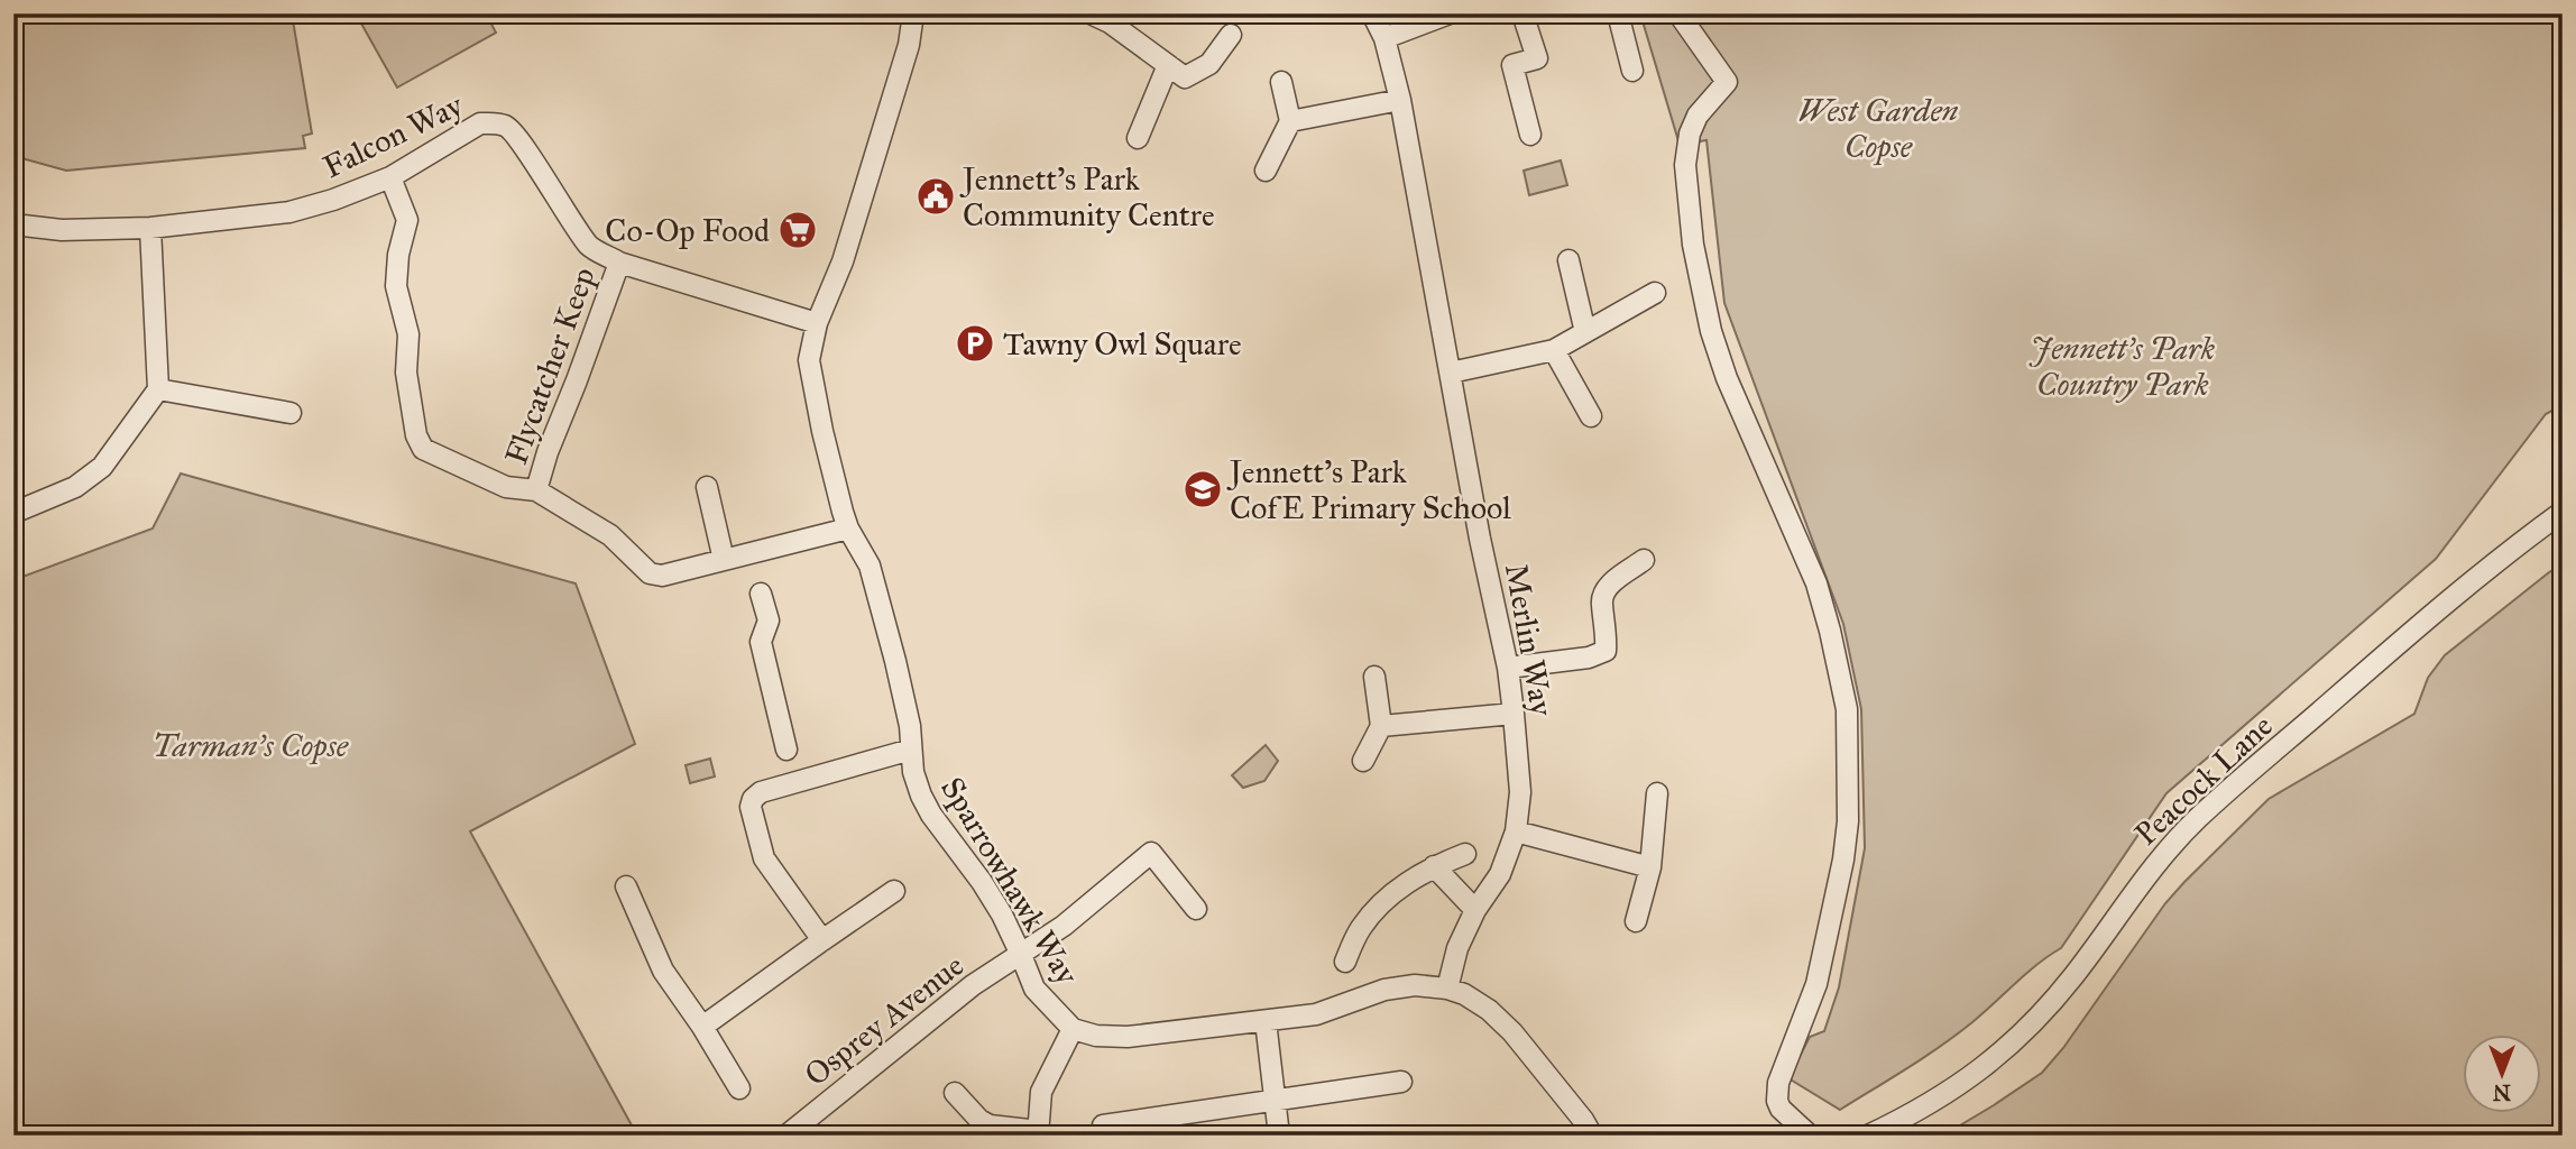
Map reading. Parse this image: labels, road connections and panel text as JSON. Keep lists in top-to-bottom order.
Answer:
{
  "streets": {
    "street": [
      "Falcon Way",
      "Flycatcher Keep",
      "Merlin Way",
      "Peacock Lane",
      "Sparrowhawk Way",
      "Osprey Avenue"
    ]
  },
  "crossings": [
    ["Falcon Way", "Flycatcher Keep"],
    ["Falcon Way", "Sparrowhawk Way"],
    ["Merlin Way", "Sparrowhawk Way"],
    ["Sparrowhawk Way", "Osprey Avenue"]
  ],
  "parks": ["West Garden Copse", "Jennett's Park Country Park", "Tarman's Copse"],
  "places": {
    "public building": ["Jennett's Park Community Centre"],
    "supermarket": ["Co-Op Food"],
    "parking": ["Tawny Owl Square"],
    "school or university": ["Jennett's Park CofE Primary School"]
  },
  "north": "bottom"
}
